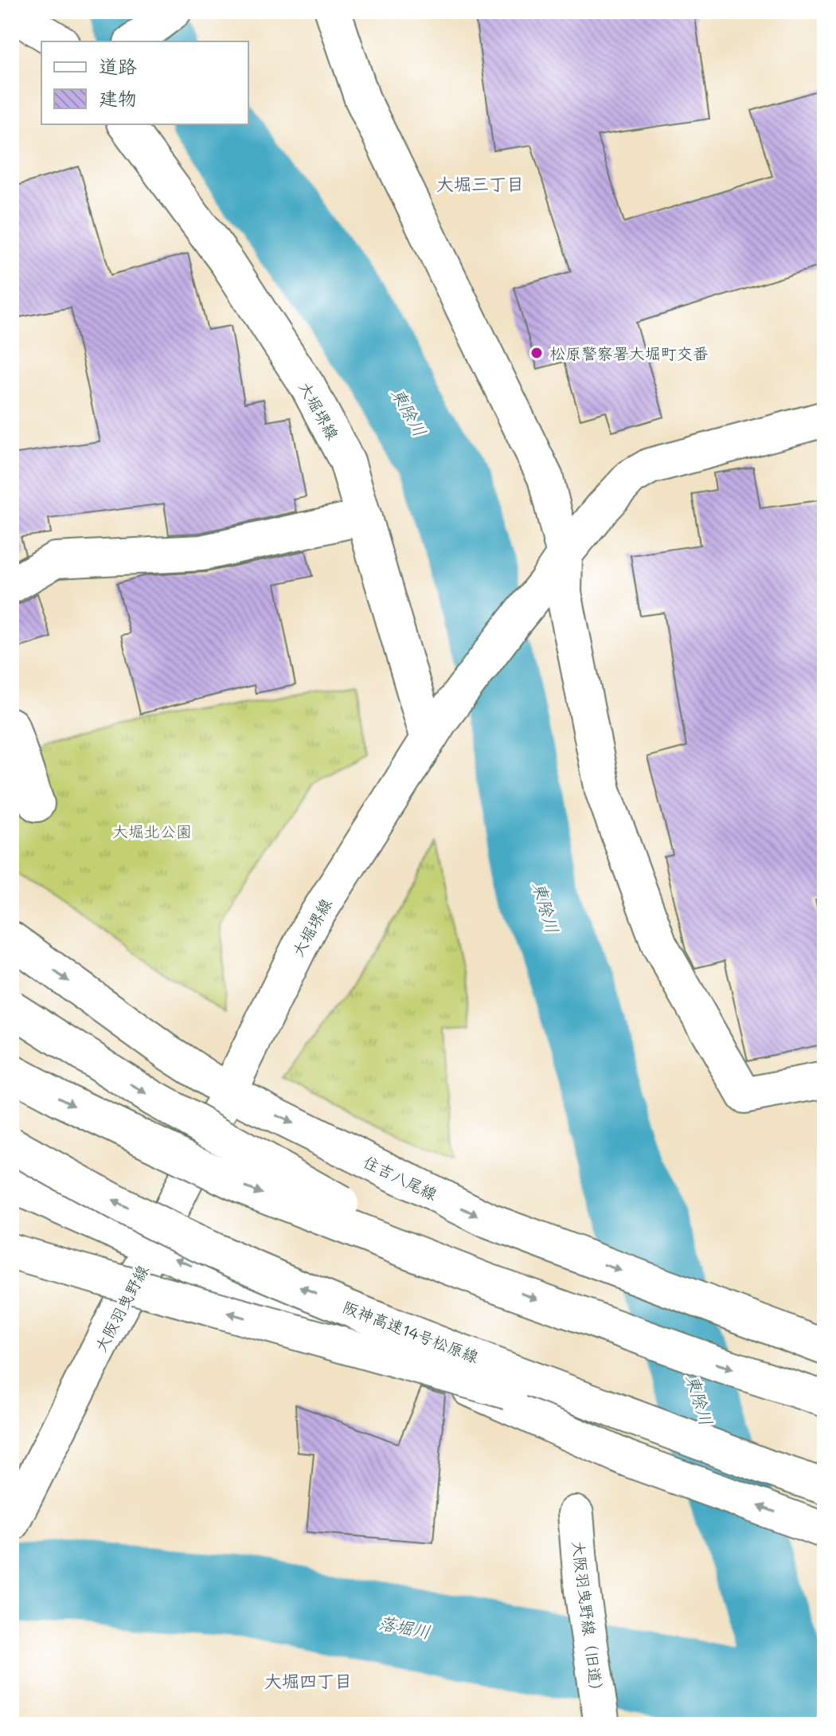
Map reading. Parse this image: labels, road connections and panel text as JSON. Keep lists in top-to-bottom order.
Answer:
{
  "streets": {
    "main road": [
      "大堀堺線",
      "住吉八尾線",
      "大阪羽曳野線",
      "阪神高速14号松原線",
      "大阪羽曳野線（旧道）"
    ]
  },
  "crossings": [
    ["大堀堺線", "住吉八尾線"],
    ["大堀堺線", "大阪羽曳野線"],
    ["住吉八尾線", "大阪羽曳野線"]
  ],
  "districts": ["大堀三丁目", "大堀四丁目"],
  "water": ["東除川", "落堀川"],
  "parks": ["大堀北公園"],
  "places": ["松原警察署大堀町交番"],
  "legend": ["道路", "建物"]
}
